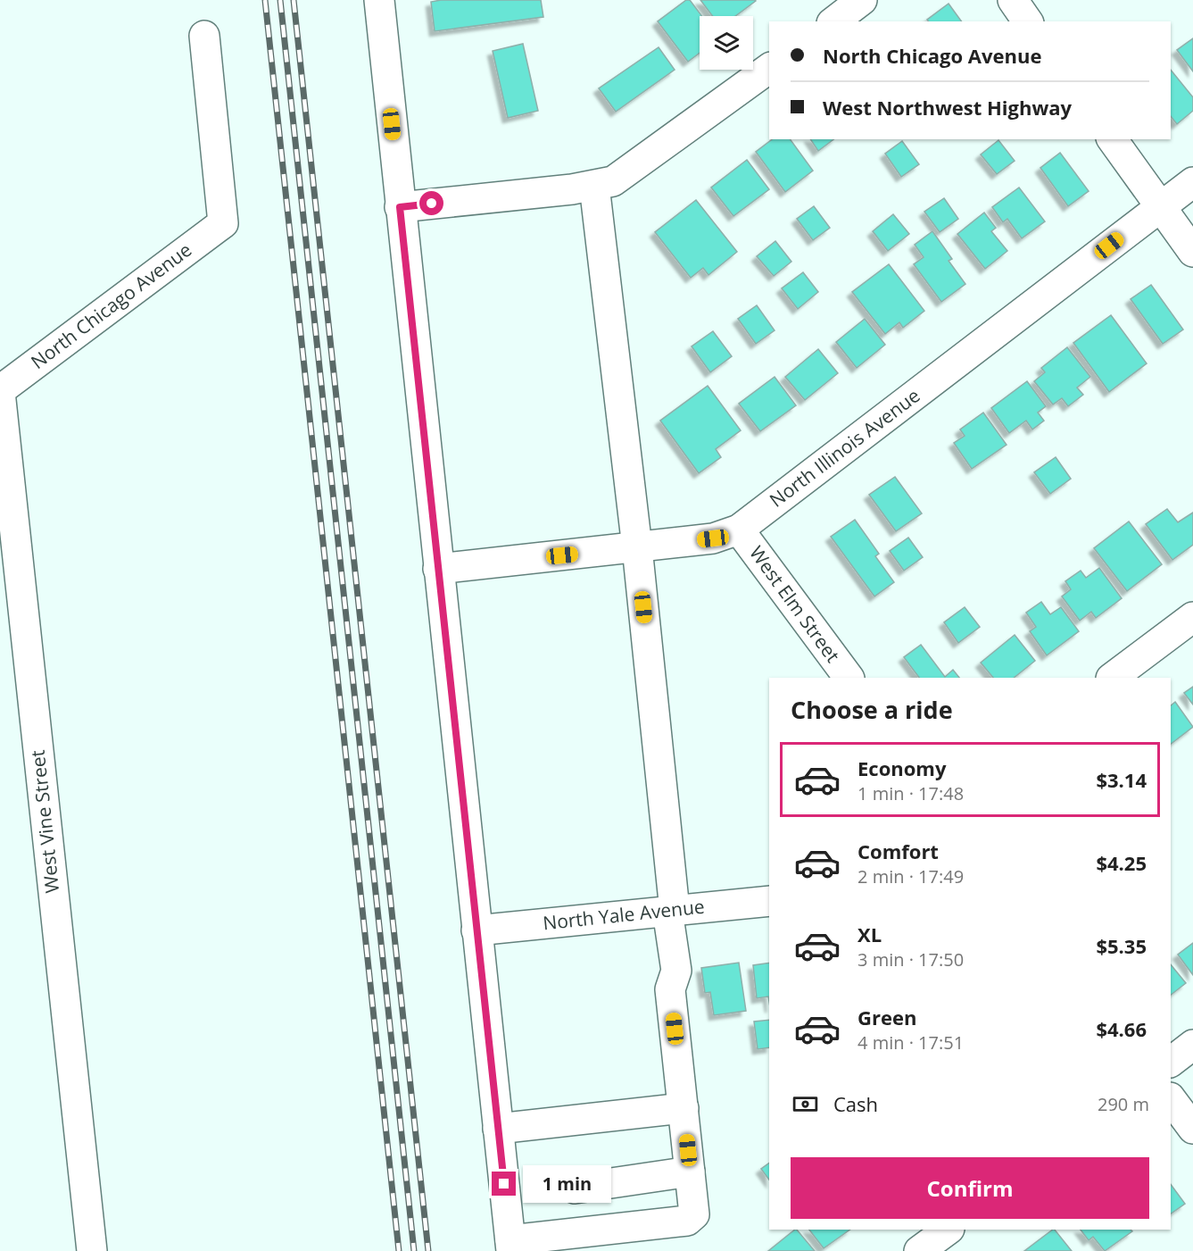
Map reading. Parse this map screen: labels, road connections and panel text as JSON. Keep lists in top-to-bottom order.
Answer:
{
  "streets": {
    "street": [
      "North Chicago Avenue",
      "North Illinois Avenue",
      "West Elm Street",
      "West Vine Street",
      "North Yale Avenue"
    ]
  },
  "crossings": [
    ["North Chicago Avenue", "West Vine Street"],
    ["North Illinois Avenue", "West Elm Street"]
  ],
  "page": {
    "banner": ["North Chicago Avenue", "West Northwest Highway"],
    "heading": "Choose a ride",
    "list": [
      {
        "name": "Economy",
        "note": "1 min · 17:48",
        "value": "$3.14"
      },
      {
        "name": "Comfort",
        "note": "2 min · 17:49",
        "value": "$4.25"
      },
      {
        "name": "XL",
        "note": "3 min · 17:50",
        "value": "$5.35"
      },
      {
        "name": "Green",
        "note": "4 min · 17:51",
        "value": "$4.66"
      }
    ],
    "pay": ["Cash", "290 m"],
    "buttons": "Confirm",
    "bubble": "1 min"
  }
}
